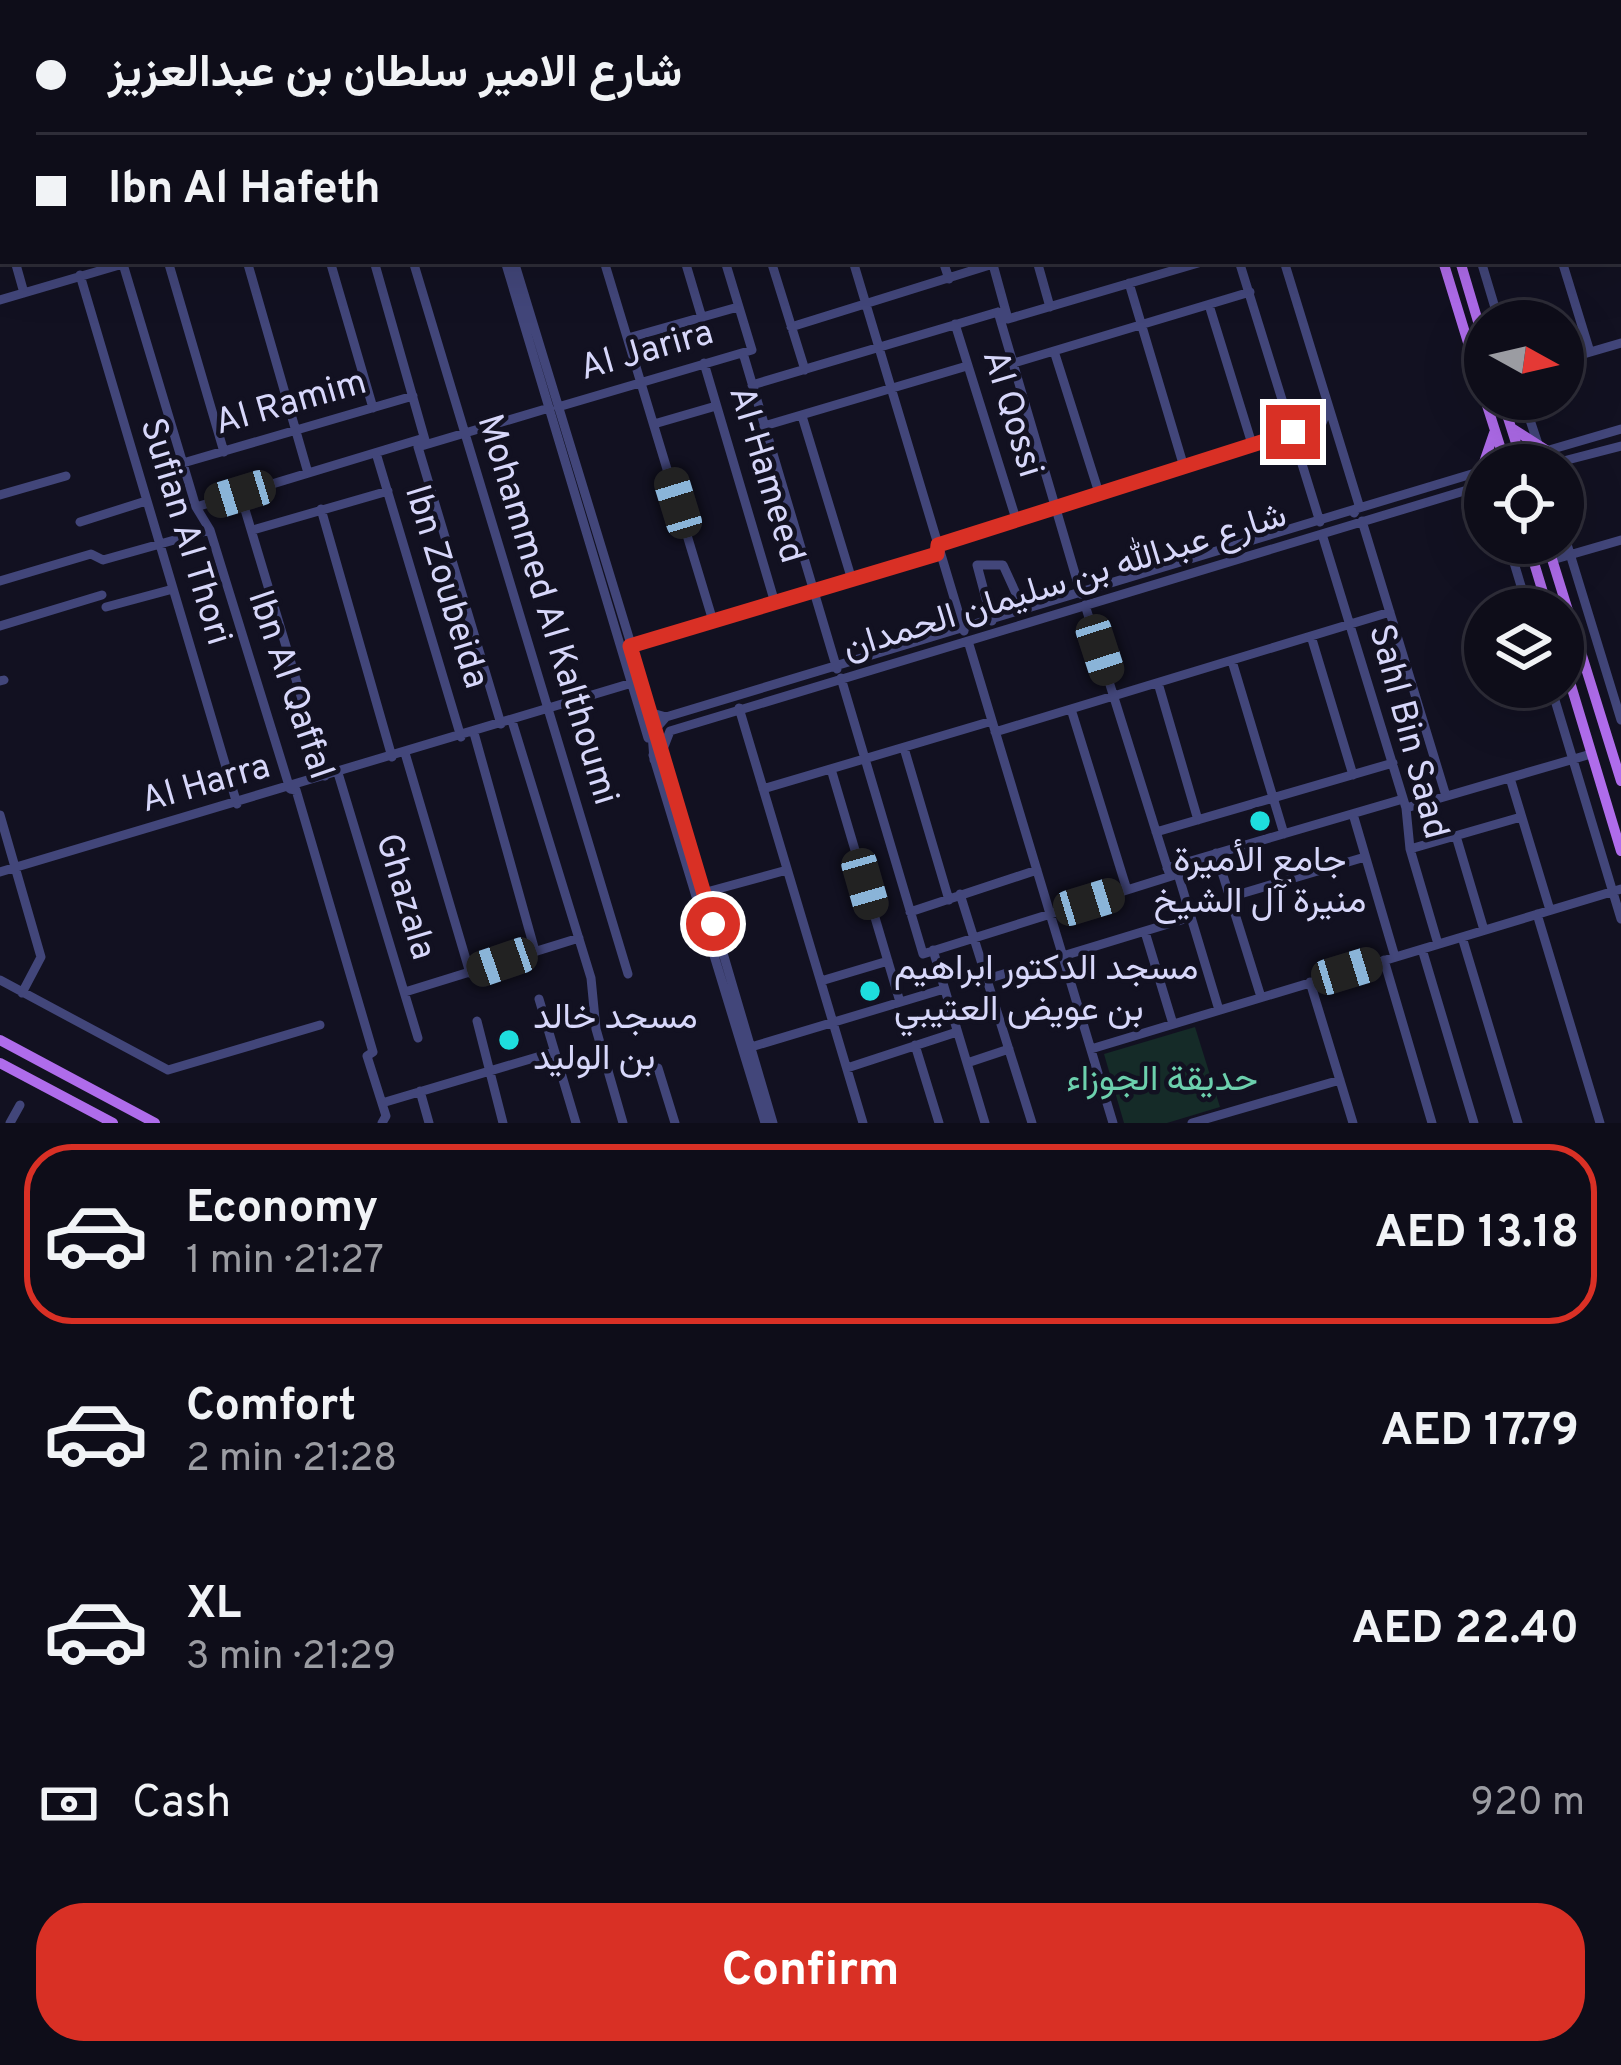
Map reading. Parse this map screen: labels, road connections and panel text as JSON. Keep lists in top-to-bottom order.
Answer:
{
  "streets": {
    "street": [
      "Al Jarira",
      "Al Ramim",
      "Al Qossi",
      "Al-Hameed",
      "Sufian Al Thori",
      "شارع عبدالله بن سليمان الحمدان",
      "Ibn Zoubeida",
      "Mohammed Al Kalthoumi",
      "Ibn Al Qaffal",
      "Sahl Bin Saad",
      "Al Harra",
      "Ghazala"
    ]
  },
  "crossings": [
    ["Al Jarira", "Al-Hameed"],
    ["Al Jarira", "Ibn Zoubeida"],
    ["Al Jarira", "Mohammed Al Kalthoumi"],
    ["Al Jarira", "Ibn Al Qaffal"],
    ["Al Ramim", "Ibn Al Qaffal"],
    ["Sufian Al Thori", "Al Harra"],
    ["شارع عبدالله بن سليمان الحمدان", "Sahl Bin Saad"],
    ["Ibn Zoubeida", "Al Harra"],
    ["Mohammed Al Kalthoumi", "Al Harra"],
    ["Ibn Al Qaffal", "Al Harra"],
    ["Al Harra", "Ghazala"]
  ],
  "parks": ["حديقة الجوزاء"],
  "places": ["جامع الأميرة منيرة آل الشيخ", "مسجد الدكتور ابراهيم بن عويض العتيبي", "مسجد خالد بن الوليد"],
  "north": "right",
  "page": {
    "banner": ["شارع الامير سلطان بن عبدالعزيز", "Ibn Al Hafeth"],
    "list": [
      {
        "name": "Economy",
        "note": "1 min · 21:27",
        "value": "AED 13.18"
      },
      {
        "name": "Comfort",
        "note": "2 min · 21:28",
        "value": "AED 17.79"
      },
      {
        "name": "XL",
        "note": "3 min · 21:29",
        "value": "AED 22.40"
      }
    ],
    "pay": ["Cash", "920 m"],
    "buttons": "Confirm"
  }
}
